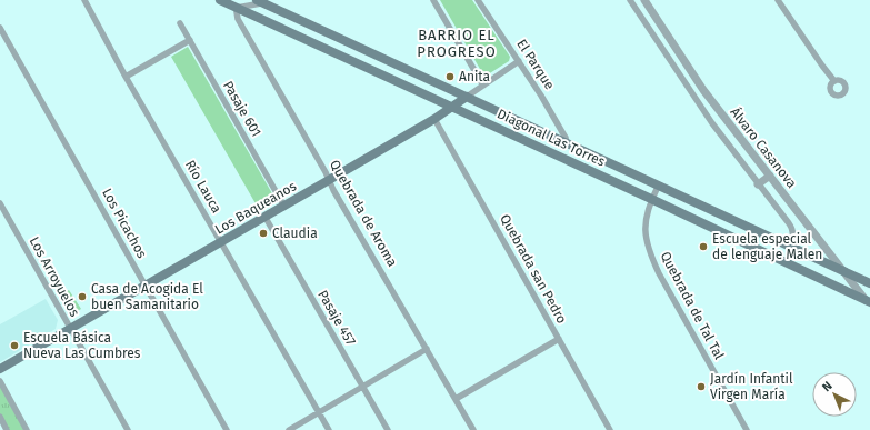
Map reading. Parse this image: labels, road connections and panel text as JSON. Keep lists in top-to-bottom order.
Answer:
{
  "streets": {
    "main road": ["Diagonal Las Torres", "Los Baqueanos"],
    "street": [
      "El Parque",
      "Pasaje 601",
      "Álvaro Casanova",
      "Río Lauca",
      "Quebrada de Aroma",
      "Los Picachos",
      "Quebrada san Pedro",
      "Los Arroyuelos",
      "Quebrada de Tal Tal",
      "Pasaje 457"
    ]
  },
  "crossings": [
    ["El Parque", "Diagonal Las Torres"],
    ["El Parque", "Los Baqueanos"],
    ["Pasaje 601", "Los Baqueanos"],
    ["Diagonal Las Torres", "Álvaro Casanova"],
    ["Diagonal Las Torres", "Los Baqueanos"],
    ["Diagonal Las Torres", "Quebrada de Aroma"],
    ["Diagonal Las Torres", "Quebrada de Tal Tal"],
    ["Río Lauca", "Los Baqueanos"],
    ["Los Baqueanos", "Quebrada de Aroma"],
    ["Los Baqueanos", "Los Picachos"],
    ["Los Baqueanos", "Quebrada san Pedro"],
    ["Los Baqueanos", "Los Arroyuelos"],
    ["Los Baqueanos", "Pasaje 457"]
  ],
  "districts": ["BARRIO EL PROGRESO"],
  "places": [
    "Anita",
    "Claudia",
    "Escuela especial de lenguaje Malen",
    "Casa de Acogida El buen Samanitario",
    "Escuela Básica Nueva Las Cumbres",
    "Jardín Infantil Virgen María"
  ],
  "north": "top left"
}
